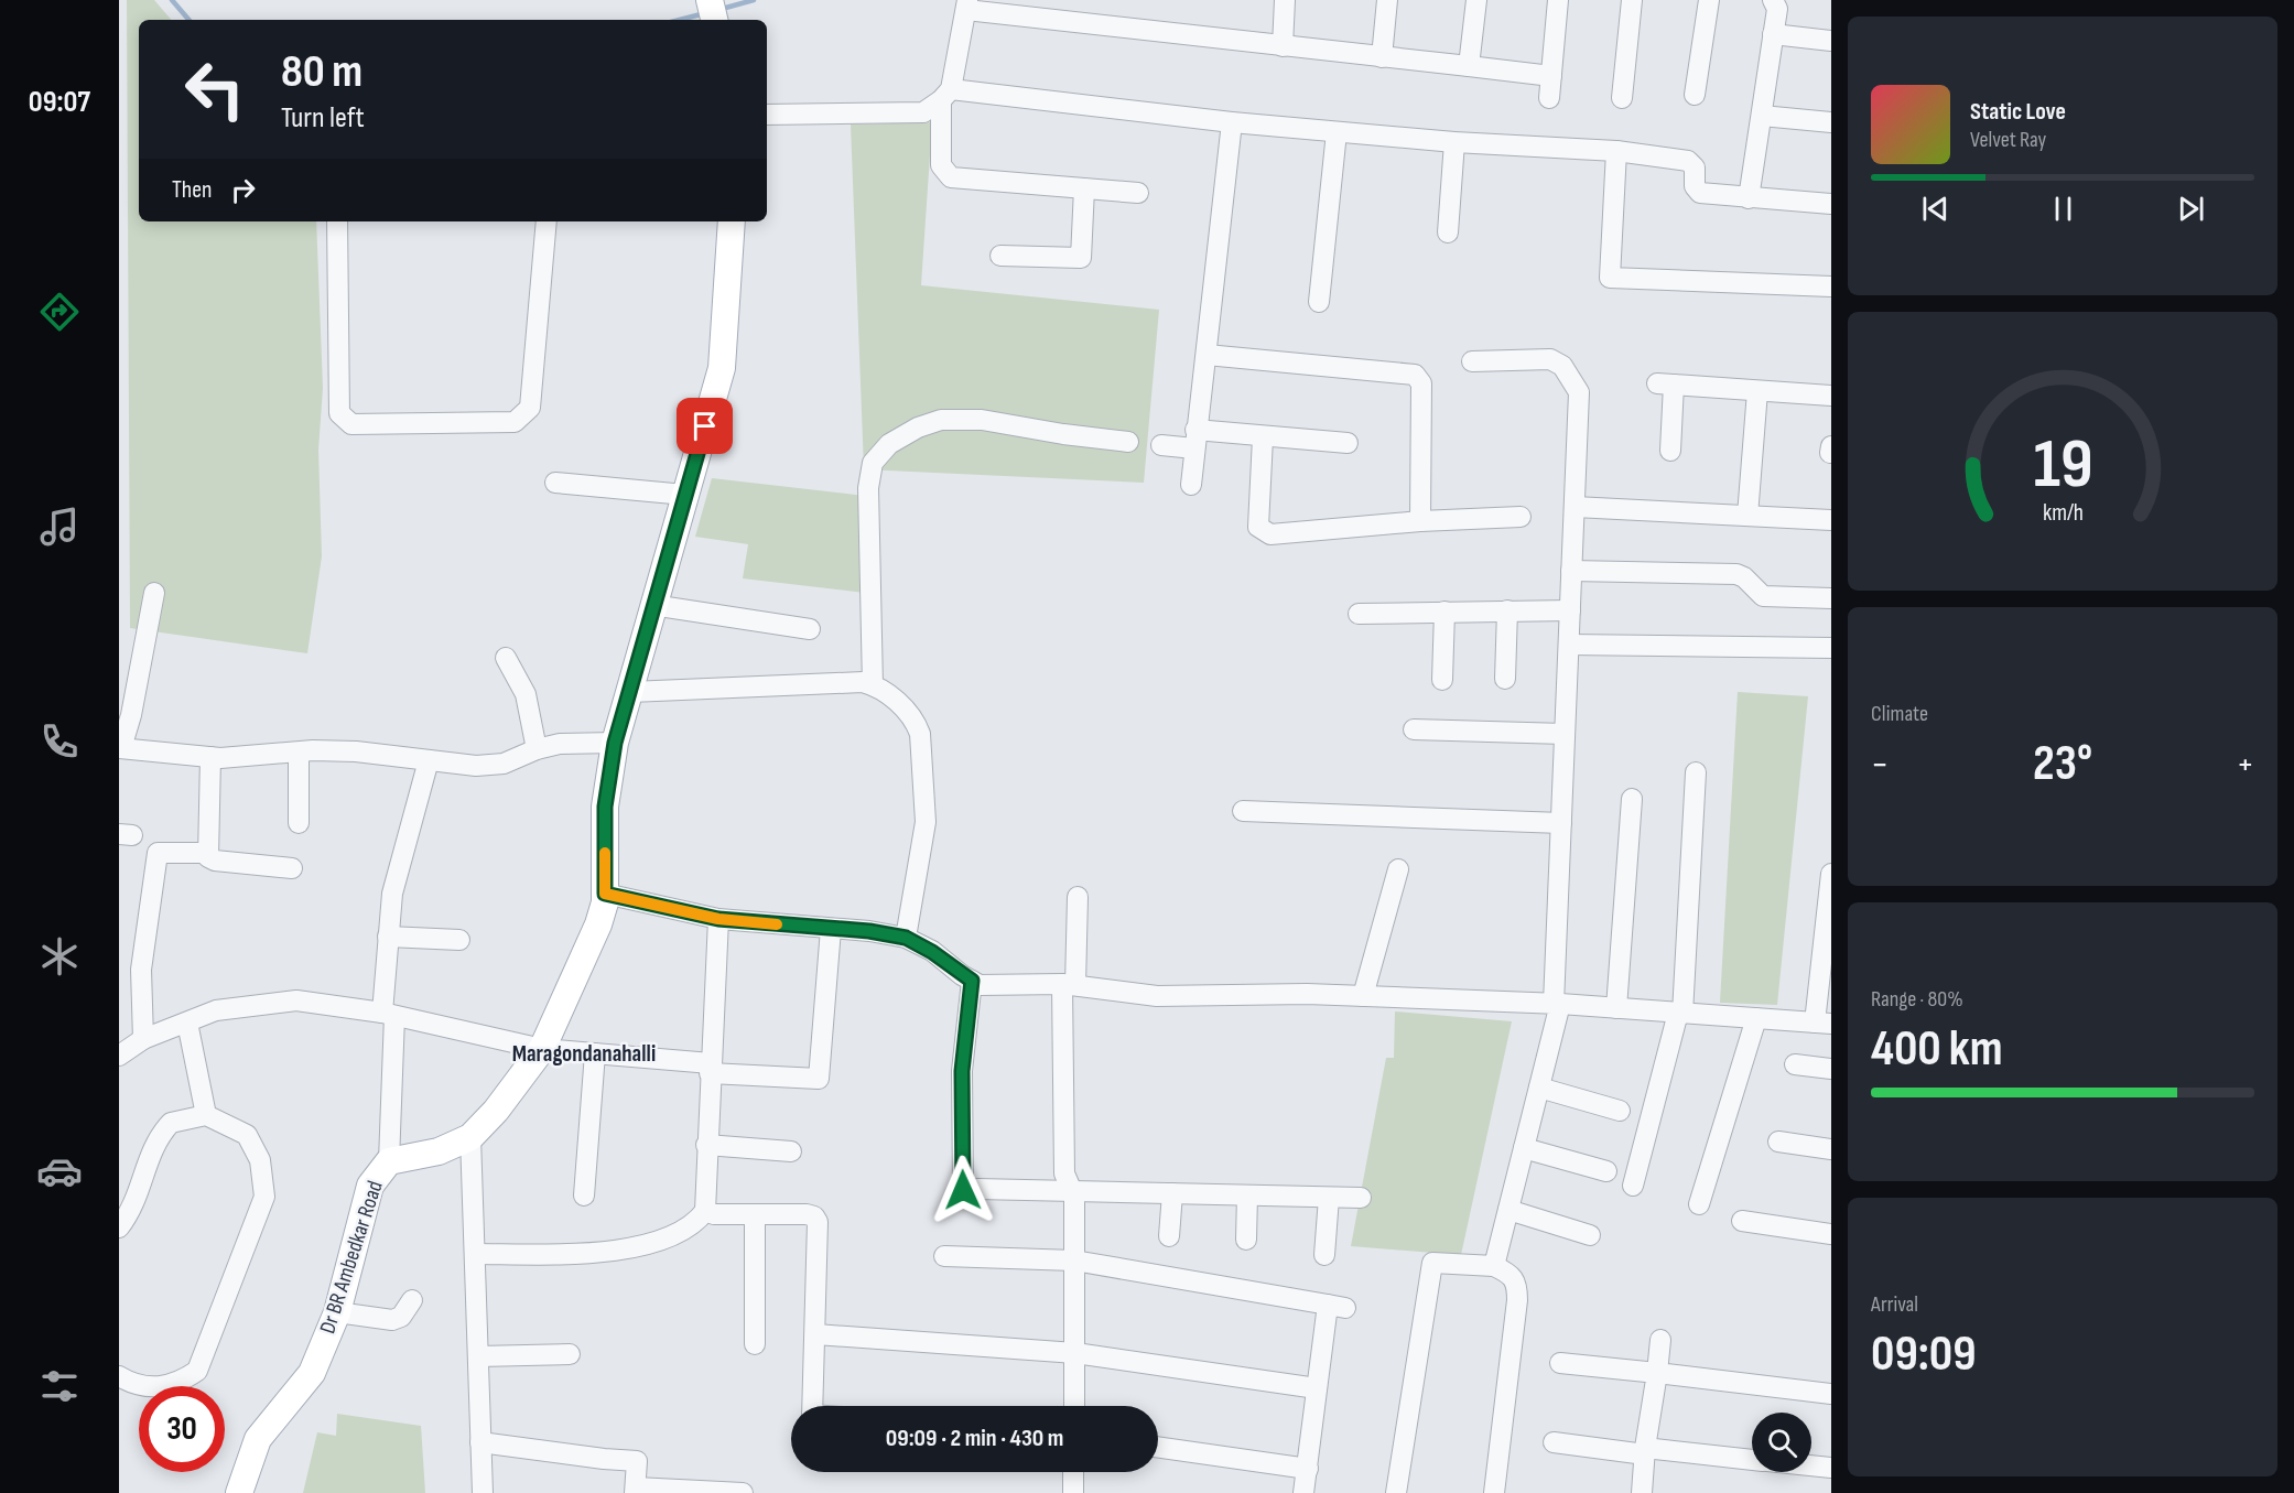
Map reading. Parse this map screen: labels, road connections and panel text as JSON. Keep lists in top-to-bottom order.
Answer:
{
  "streets": {
    "main road": ["Dr BR Ambedkar Road"]
  },
  "districts": ["Maragondanahalli"],
  "page": {
    "tabs": "09:07",
    "turn": ["80 m", "Turn left"],
    "song": ["Static Love", "Velvet Ray"],
    "then": "Then",
    "tile": [
      "Climate",
      ["Range · 80%", "400 km"],
      ["Arrival", "09:09"]
    ],
    "heat": ["−", "23°", "+"],
    "limit": "30",
    "trip": "09:09 · 2 min · 430 m",
    "gauge": ["19", "km/h"]
  }
}
